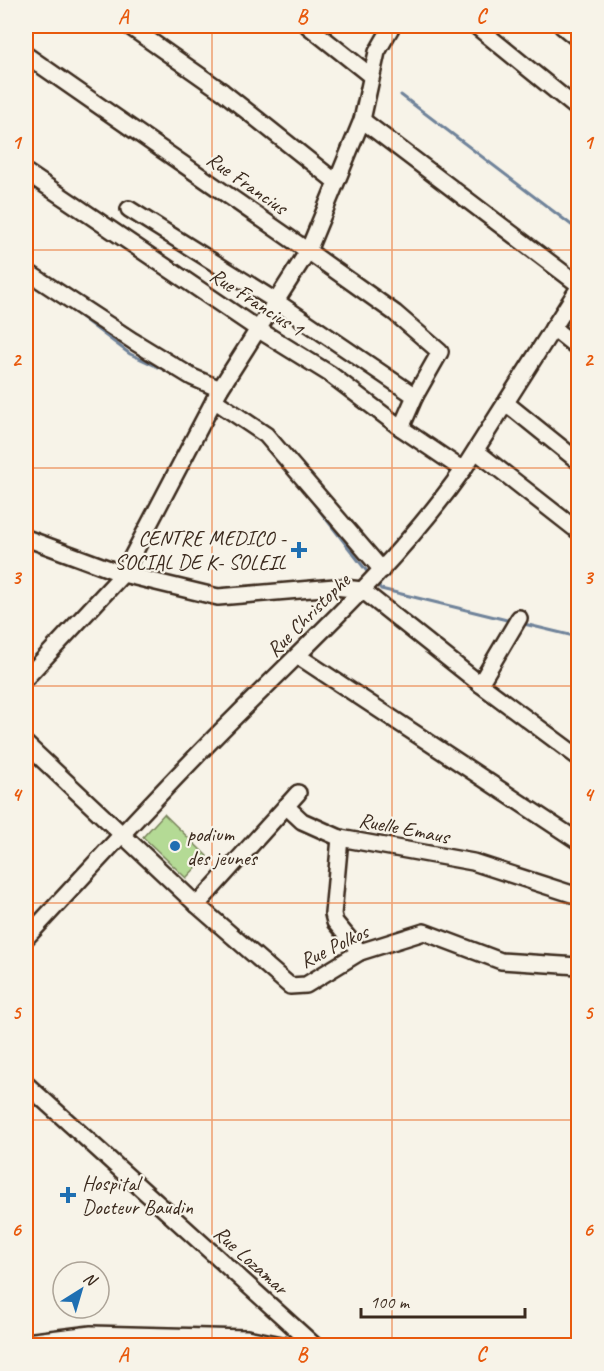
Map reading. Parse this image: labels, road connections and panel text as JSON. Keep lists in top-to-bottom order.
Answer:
{
  "streets": {
    "street": [
      "Rue Francius",
      "Rue Francius 1",
      "Rue Christophe",
      "Ruelle Emaus",
      "Rue Polkos",
      "Rue Lozamar"
    ]
  },
  "crossings": [
    ["Rue Francius 1", "Rue Christophe"],
    ["Rue Christophe", "Rue Polkos"],
    ["Ruelle Emaus", "Rue Polkos"]
  ],
  "places": {
    "health": ["CENTRE MEDICO - SOCIAL DE K- SOLEIL", "Hospital Docteur Baudin"],
    "other": ["podium des jeunes"]
  },
  "scale_bar": "100 m",
  "north": "top right",
  "grid": {
    "columns": ["A", "B", "C"],
    "rows": [
      "1",
      "2",
      "3",
      "4",
      "5",
      "6"
    ]
  }
}
